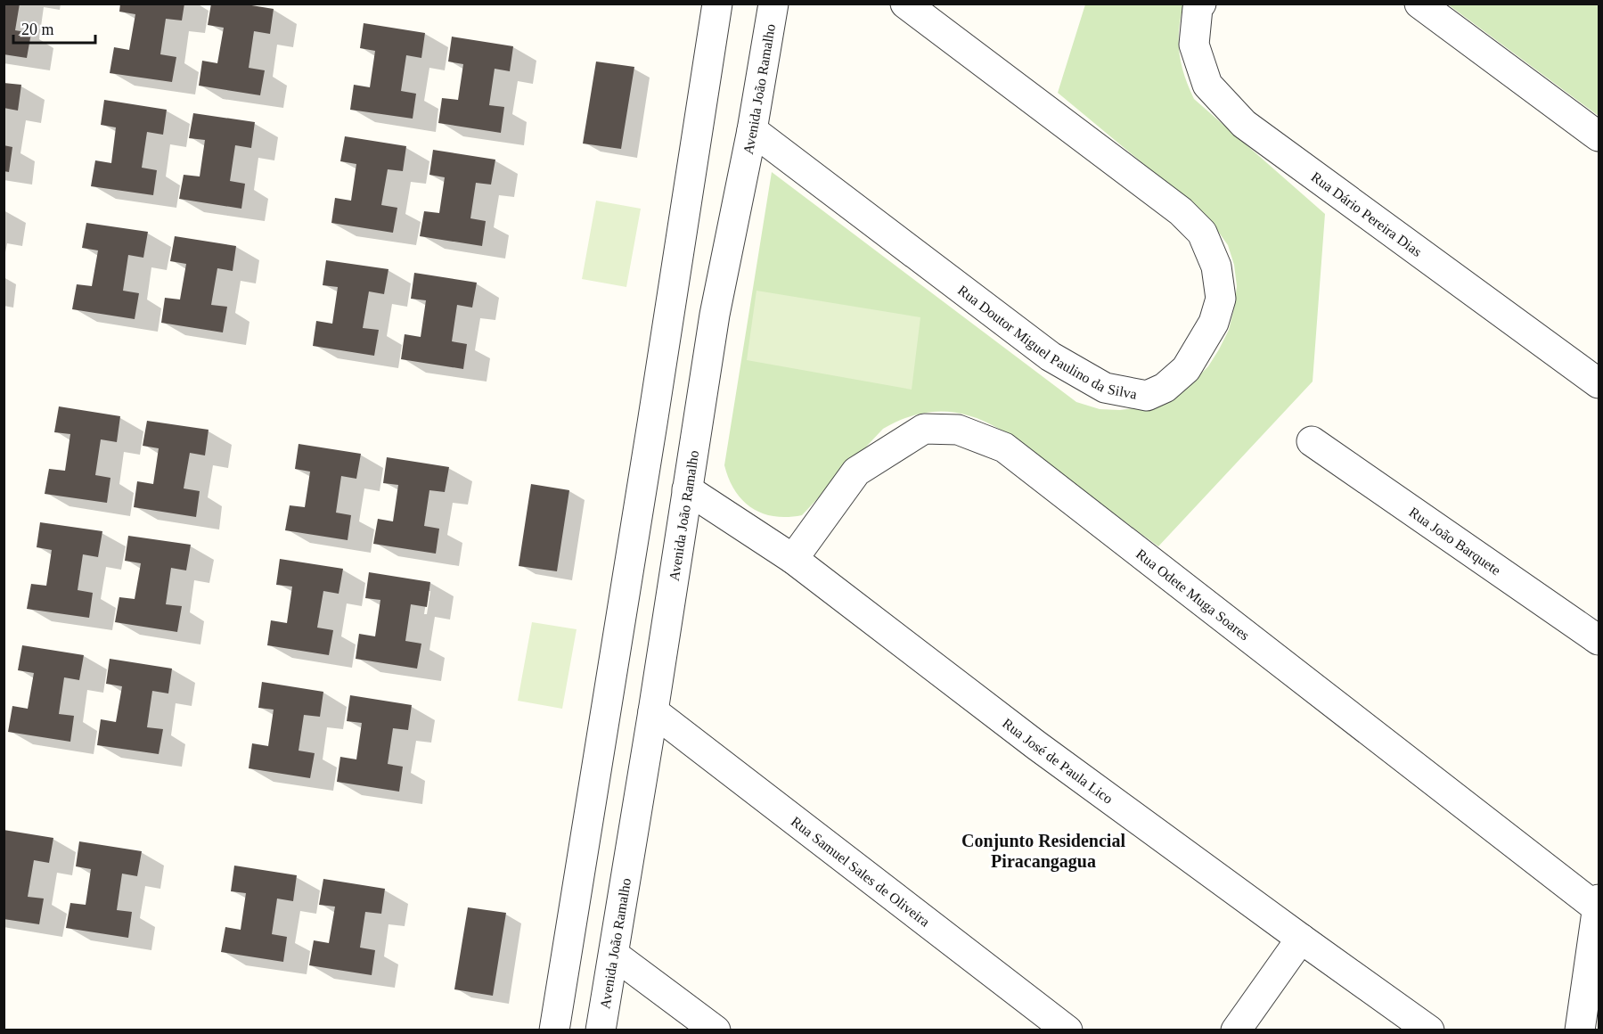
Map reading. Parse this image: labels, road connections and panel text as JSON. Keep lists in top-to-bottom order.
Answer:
{
  "streets": {
    "street": [
      "Avenida João Ramalho",
      "Rua Dário Pereira Dias",
      "Rua Doutor Miguel Paulino da Silva",
      "Rua João Barquete",
      "Rua Odete Muga Soares",
      "Rua José de Paula Lico",
      "Rua Samuel Sales de Oliveira"
    ]
  },
  "crossings": [
    ["Avenida João Ramalho", "Rua Doutor Miguel Paulino da Silva"],
    ["Avenida João Ramalho", "Rua José de Paula Lico"],
    ["Avenida João Ramalho", "Rua Samuel Sales de Oliveira"],
    ["Rua Odete Muga Soares", "Rua José de Paula Lico"]
  ],
  "districts": ["Conjunto Residencial Piracangagua"],
  "scale_bar": "20 m"
}
